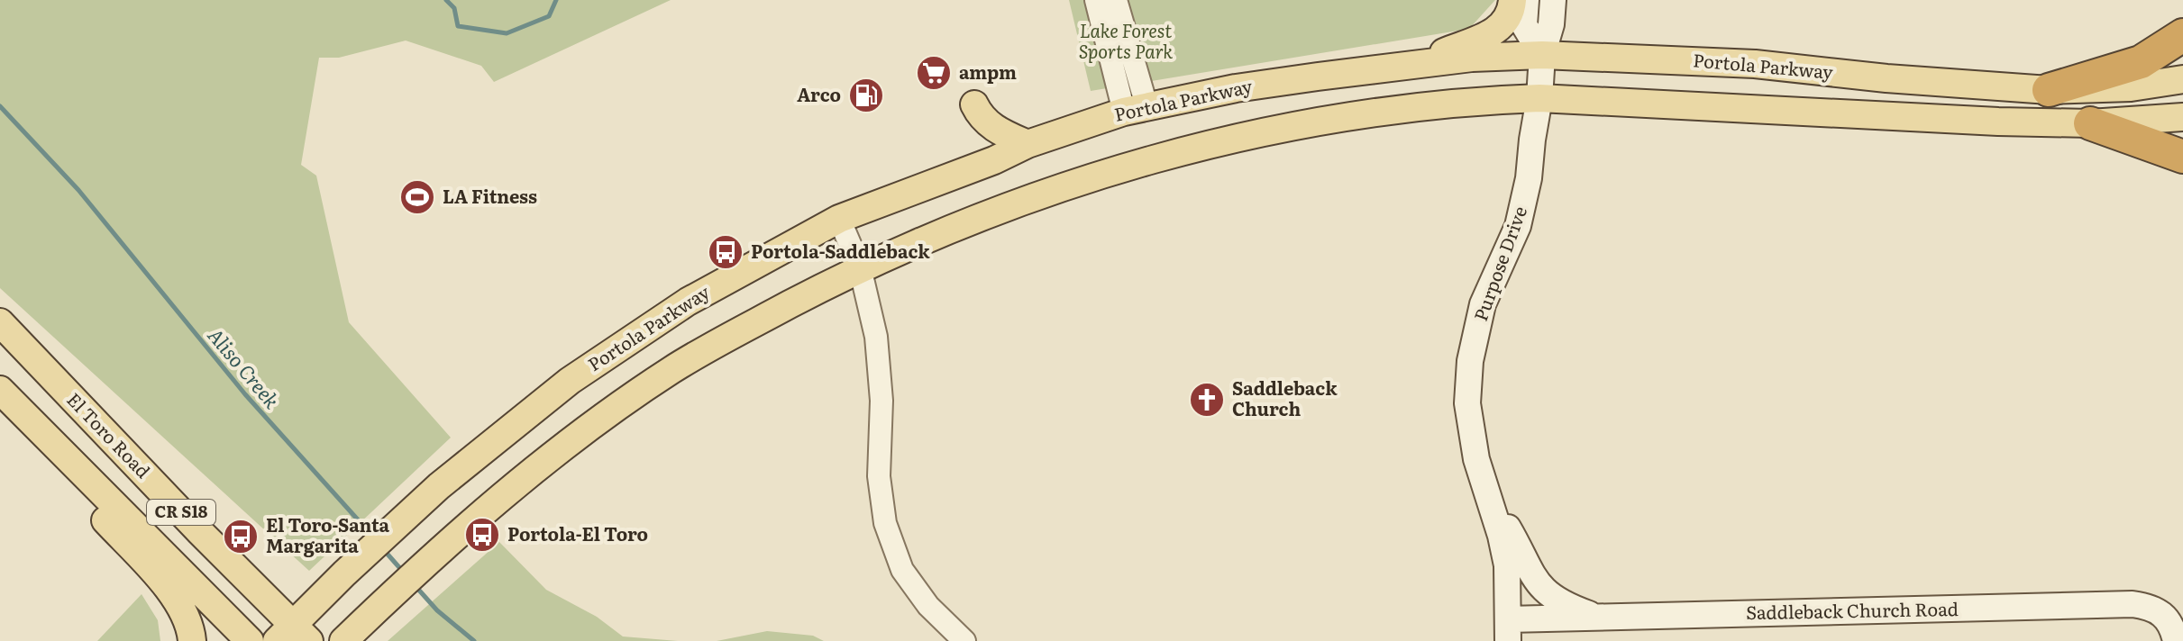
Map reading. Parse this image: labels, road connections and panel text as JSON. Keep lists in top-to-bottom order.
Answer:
{
  "streets": {
    "main road": [
      "Portola Parkway",
      "Purpose Drive",
      "El Toro Road",
      "CR S18",
      "Saddleback Church Road"
    ]
  },
  "crossings": [
    ["Portola Parkway", "Purpose Drive"],
    ["Portola Parkway", "El Toro Road"],
    ["Purpose Drive", "Saddleback Church Road"]
  ],
  "water": ["Aliso Creek"],
  "parks": ["Lake Forest Sports Park"],
  "places": {
    "supermarket": ["ampm"],
    "fuel station": ["Arco"],
    "sports": ["LA Fitness"],
    "bus stop": ["Portola-Saddleback", "Portola-El Toro", "El Toro-Santa Margarita"],
    "church": ["Saddleback Church"]
  }
}
